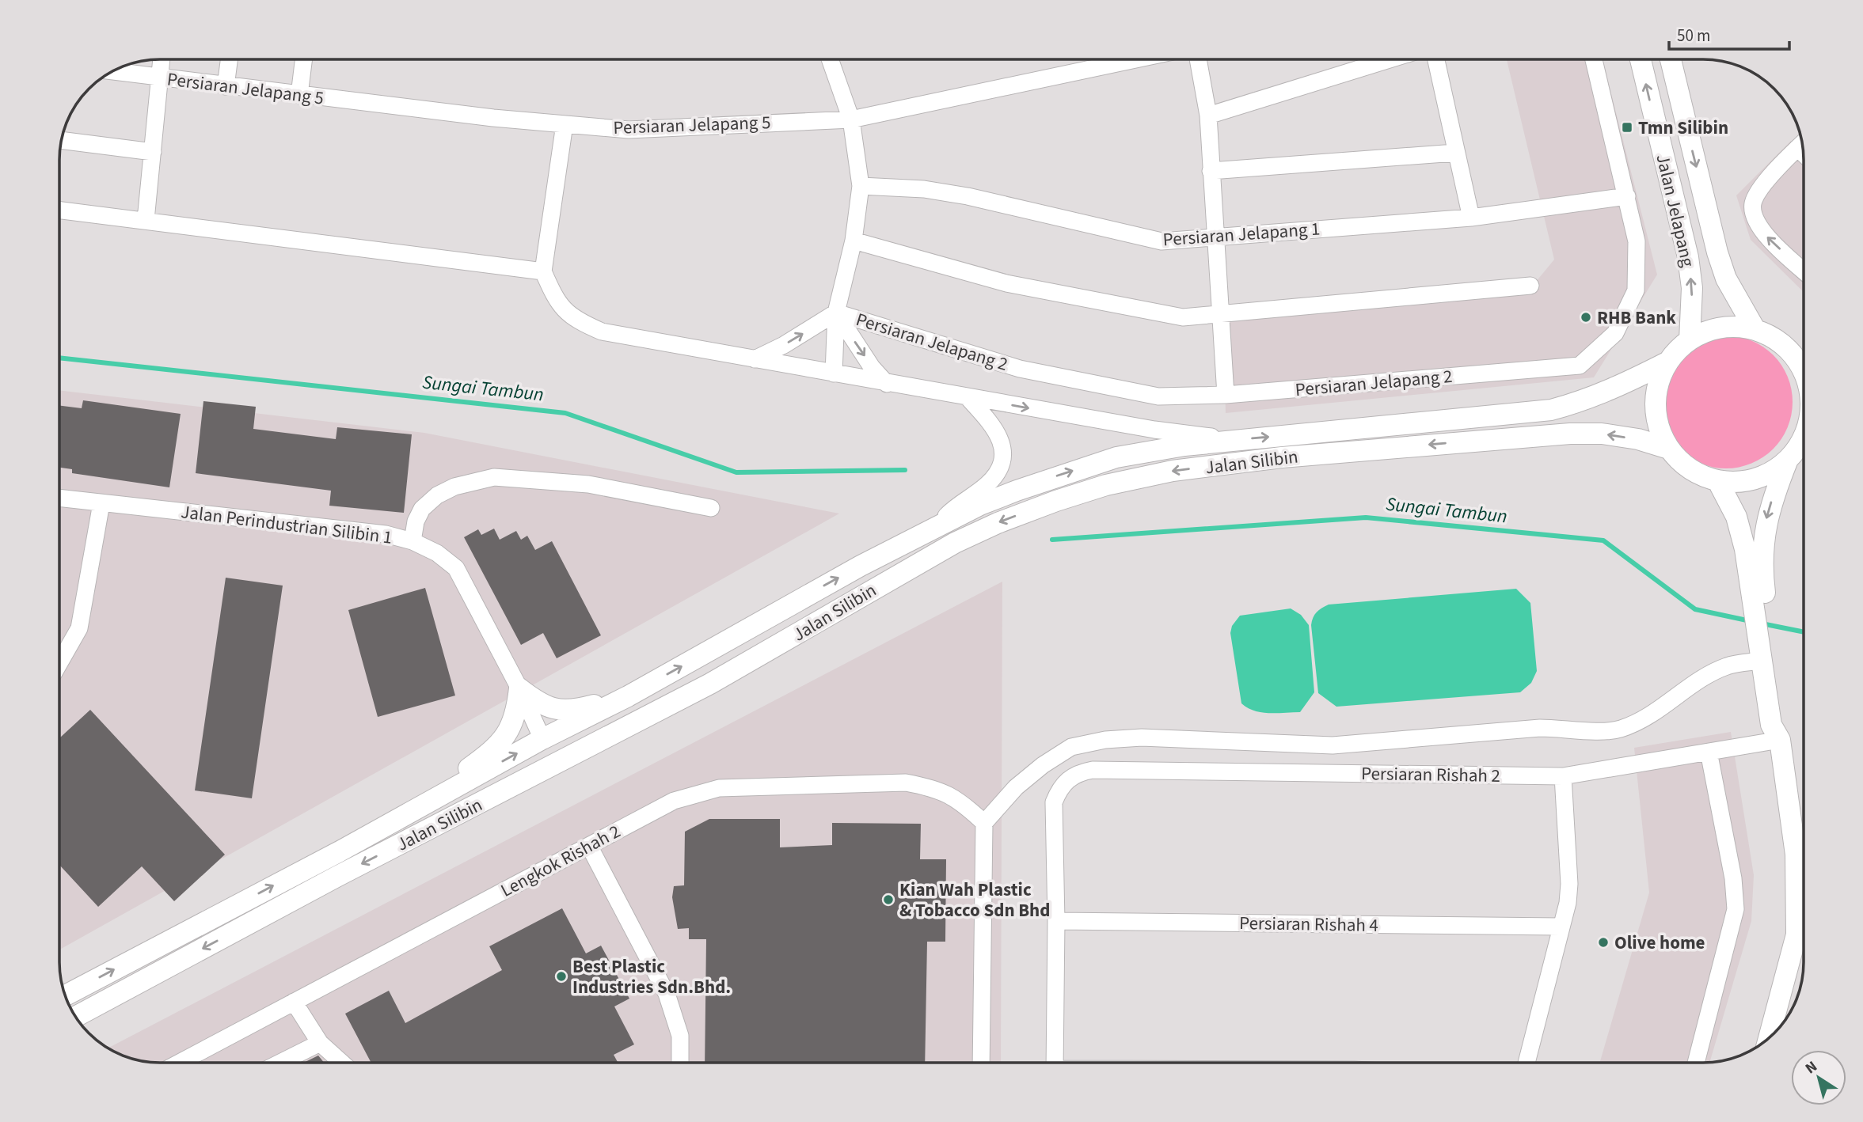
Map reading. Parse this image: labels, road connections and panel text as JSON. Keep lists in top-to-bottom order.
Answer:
{
  "streets": {
    "main road": ["Jalan Jelapang", "Jalan Silibin"],
    "street": [
      "Persiaran Jelapang 5",
      "Persiaran Jelapang 1",
      "Persiaran Jelapang 2",
      "Jalan Perindustrian Silibin 1",
      "Persiaran Rishah 2",
      "Lengkok Rishah 2",
      "Persiaran Rishah 4"
    ]
  },
  "crossings": [
    ["Persiaran Jelapang 1", "Persiaran Jelapang 2"],
    ["Jalan Silibin", "Jalan Perindustrian Silibin 1"],
    ["Persiaran Rishah 2", "Persiaran Rishah 4"]
  ],
  "water": ["Sungai Tambun"],
  "places": {
    "transit": ["Tmn Silibin"],
    "other": [
      "RHB Bank",
      "Kian Wah Plastic & Tobacco Sdn Bhd",
      "Olive home",
      "Best Plastic Industries Sdn.Bhd."
    ]
  },
  "scale_bar": "50 m",
  "north": "top left"
}
